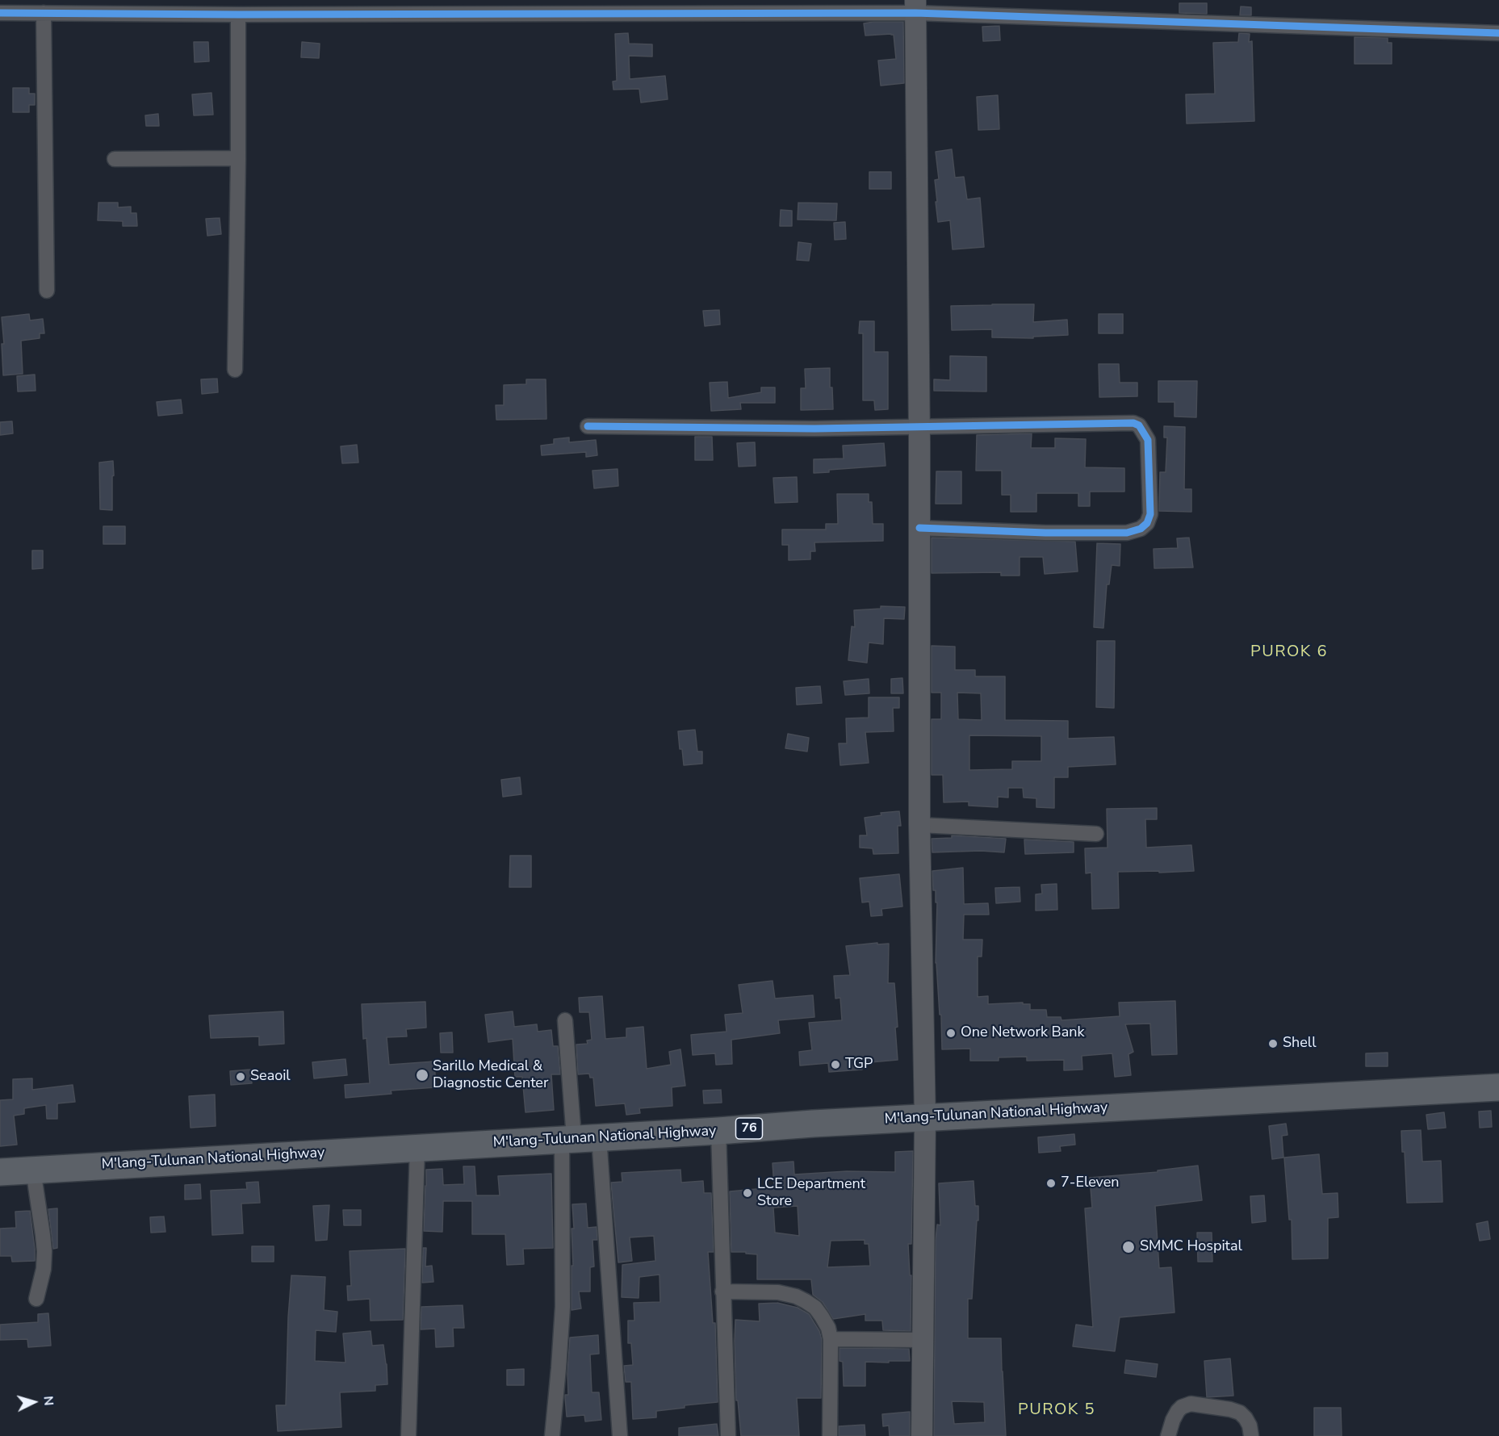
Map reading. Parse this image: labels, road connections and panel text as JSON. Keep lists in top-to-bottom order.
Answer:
{
  "streets": {
    "highway": ["M'lang-Tulunan National Highway", "76"]
  },
  "districts": ["PUROK 6", "PUROK 5"],
  "places": [
    "One Network Bank",
    "Shell",
    "TGP",
    "Sarillo Medical & Diagnostic Center",
    "Seaoil",
    "7-Eleven",
    "LCE Department Store",
    "SMMC Hospital"
  ],
  "north": "right"
}
